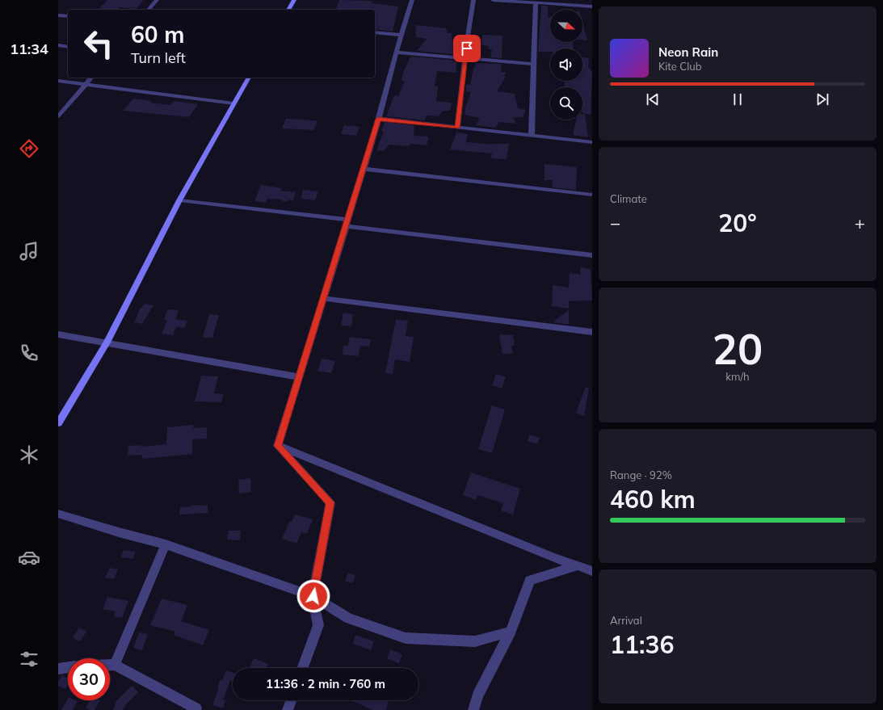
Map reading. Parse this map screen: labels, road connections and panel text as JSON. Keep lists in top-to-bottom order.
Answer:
{
  "north": "right",
  "page": {
    "tabs": "11:34",
    "turn": ["60 m", "Turn left"],
    "song": ["Neon Rain", "Kite Club"],
    "tile": [
      "Climate",
      ["20", "km/h"],
      ["Range · 92%", "460 km"],
      ["Arrival", "11:36"]
    ],
    "heat": ["−", "20°", "+"],
    "limit": "30",
    "trip": "11:36 · 2 min · 760 m"
  }
}
